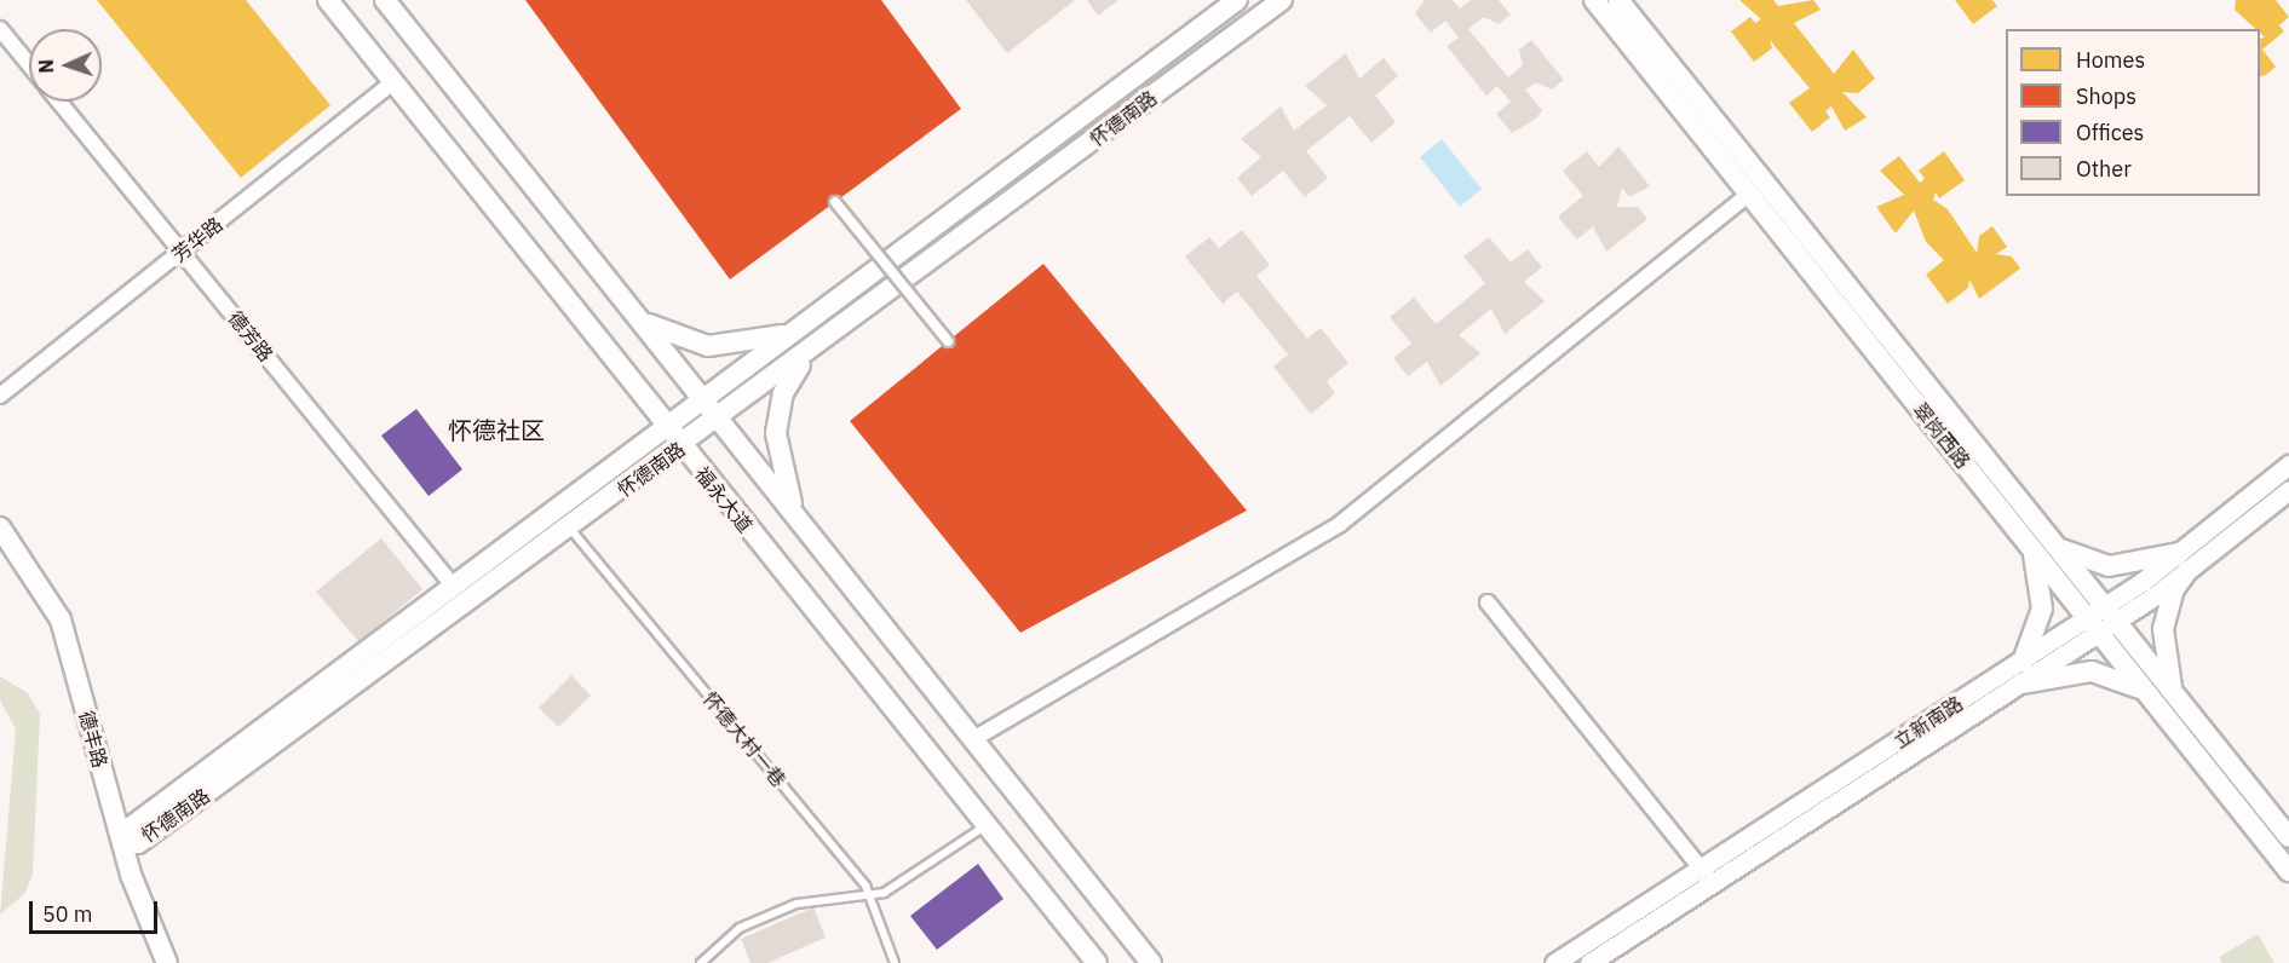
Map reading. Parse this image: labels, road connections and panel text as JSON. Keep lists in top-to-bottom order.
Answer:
{
  "streets": {
    "main road": [
      "怀德南路",
      "翠岗西路",
      "福永大道",
      "德丰路"
    ],
    "street": ["芳华路", "德芳路", "立新南路"],
    "lane": ["怀德大村一巷"]
  },
  "crossings": [
    ["怀德南路", "德芳路"],
    ["怀德南路", "福永大道"],
    ["怀德南路", "德丰路"],
    ["怀德南路", "怀德大村一巷"],
    ["芳华路", "德芳路"],
    ["芳华路", "福永大道"],
    ["翠岗西路", "立新南路"]
  ],
  "districts": ["怀德社区"],
  "legend": [
    "Homes",
    "Shops",
    "Offices",
    "Other"
  ],
  "scale_bar": "50 m",
  "north": "left"
}
